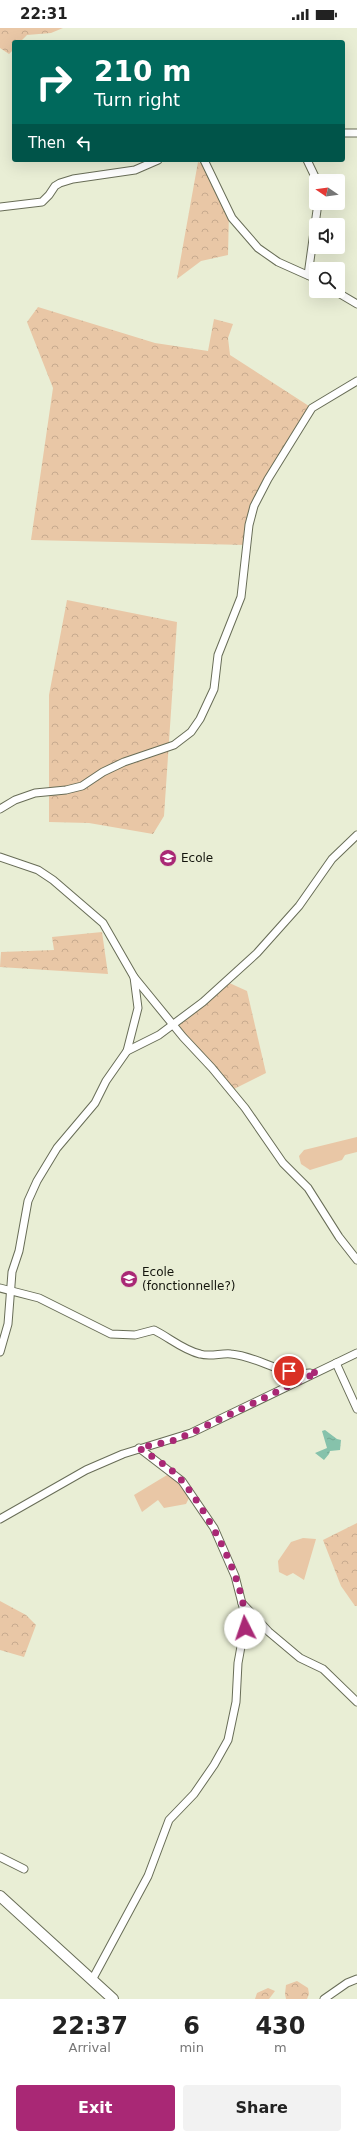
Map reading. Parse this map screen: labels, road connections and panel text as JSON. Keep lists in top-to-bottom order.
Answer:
{
  "places": {
    "school or university": ["Ecole", "Ecole (fonctionnelle?)"]
  },
  "north": "left",
  "page": {
    "status": "22:31",
    "turn": ["210 m", "Turn right"],
    "then": "Then",
    "eta": [
      "22:37",
      "Arrival",
      "6",
      "min",
      "430",
      "m"
    ],
    "buttons": ["Exit", "Share"]
  }
}
